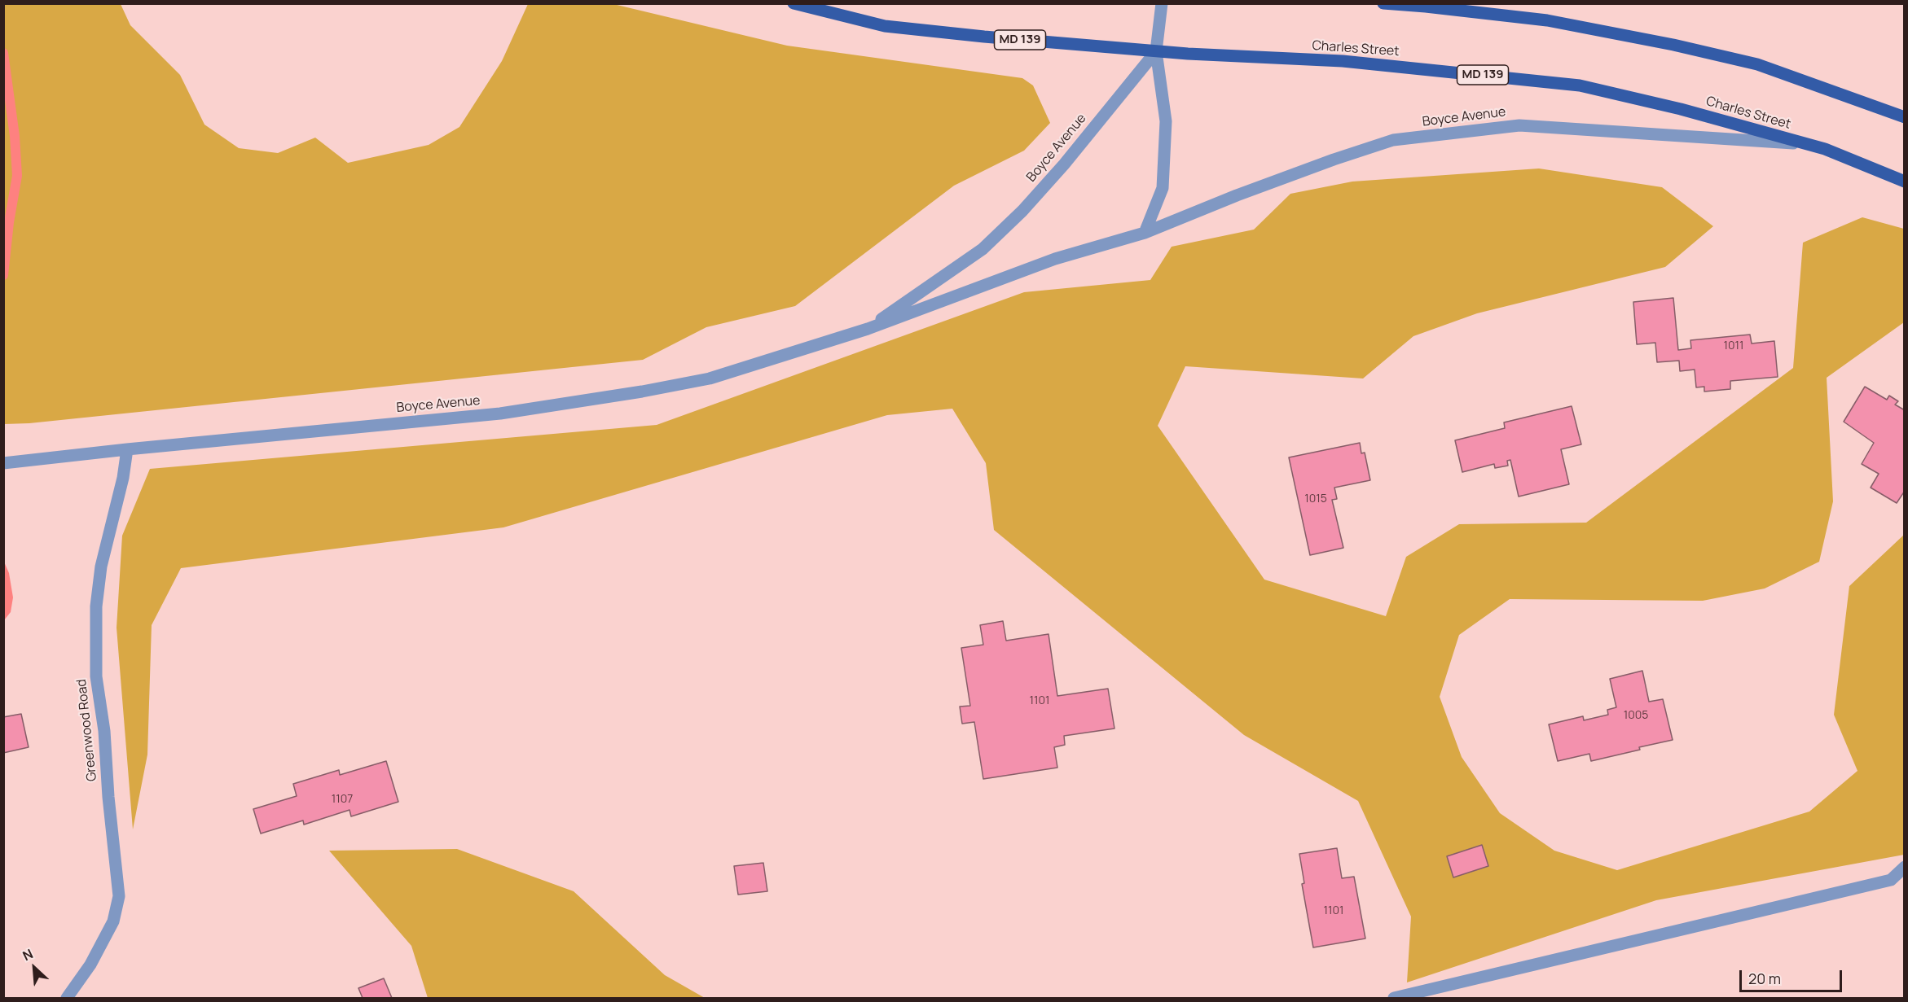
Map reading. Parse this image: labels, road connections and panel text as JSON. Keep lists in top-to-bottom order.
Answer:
{
  "streets": {
    "main road": ["MD 139", "Charles Street"],
    "street": ["Boyce Avenue", "Greenwood Road"]
  },
  "crossings": [
    ["Charles Street", "Boyce Avenue"],
    ["Boyce Avenue", "Greenwood Road"]
  ],
  "house_numbers": [
    "1011",
    "1015",
    "1101",
    "1005",
    "1107",
    "1101"
  ],
  "scale_bar": "20 m",
  "north": "top left"
}
